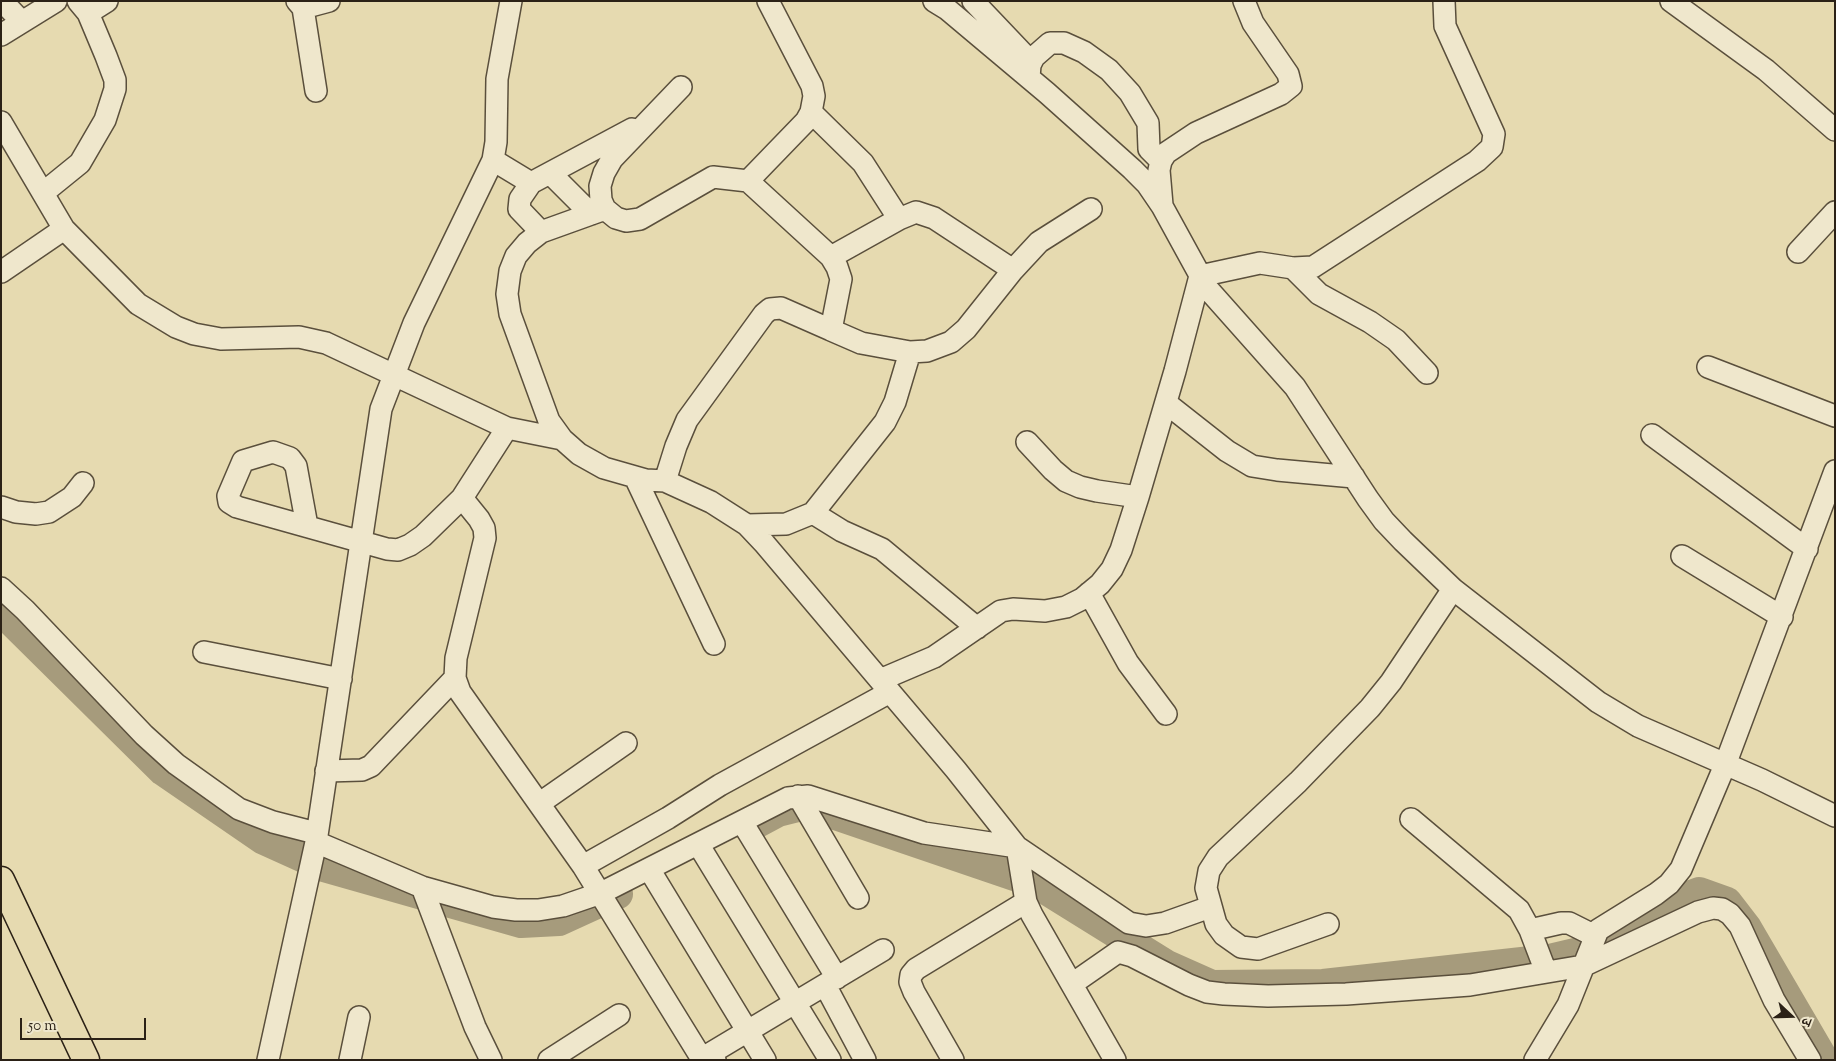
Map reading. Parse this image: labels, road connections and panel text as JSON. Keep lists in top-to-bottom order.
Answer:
{
  "scale_bar": "50 m",
  "north": "right"
}
